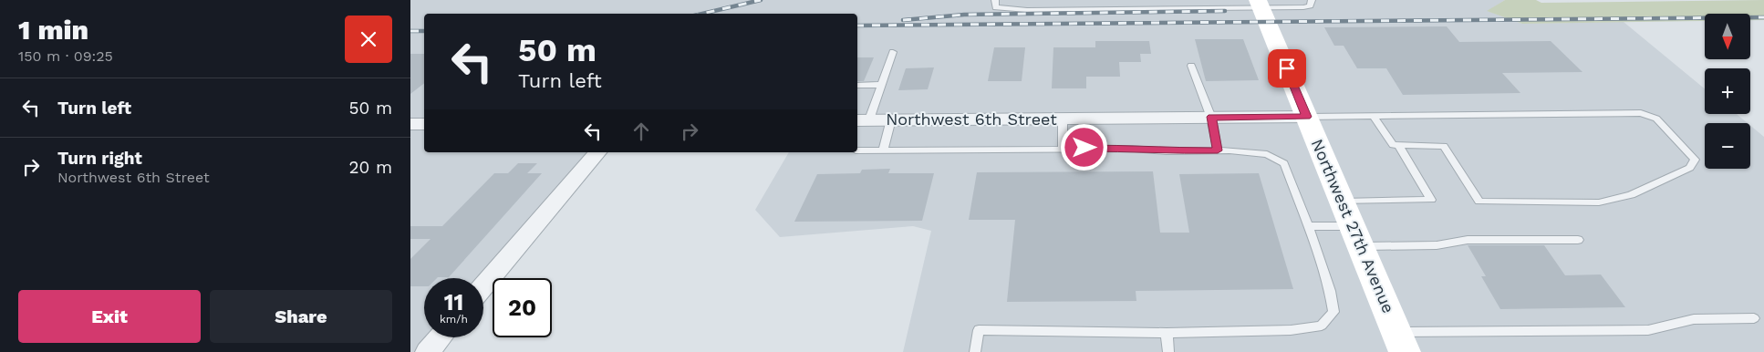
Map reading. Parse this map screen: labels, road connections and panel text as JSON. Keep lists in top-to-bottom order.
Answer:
{
  "streets": {
    "main road": ["Northwest 27th Avenue"],
    "street": ["Northwest 6th Street"]
  },
  "crossings": [
    ["Northwest 6th Street", "Northwest 27th Avenue"]
  ],
  "north": "bottom",
  "page": {
    "heading": ["1 min", "150 m · 09:25"],
    "map_buttons": ["+", "−"],
    "turn": ["50 m", "Turn left"],
    "list": [
      {
        "name": "Turn left",
        "value": "50 m"
      },
      {
        "name": "Turn right",
        "note": "Northwest 6th Street",
        "value": "20 m"
      }
    ],
    "speed": "11 km/h",
    "limit": "20",
    "buttons": ["Exit", "Share"]
  }
}
